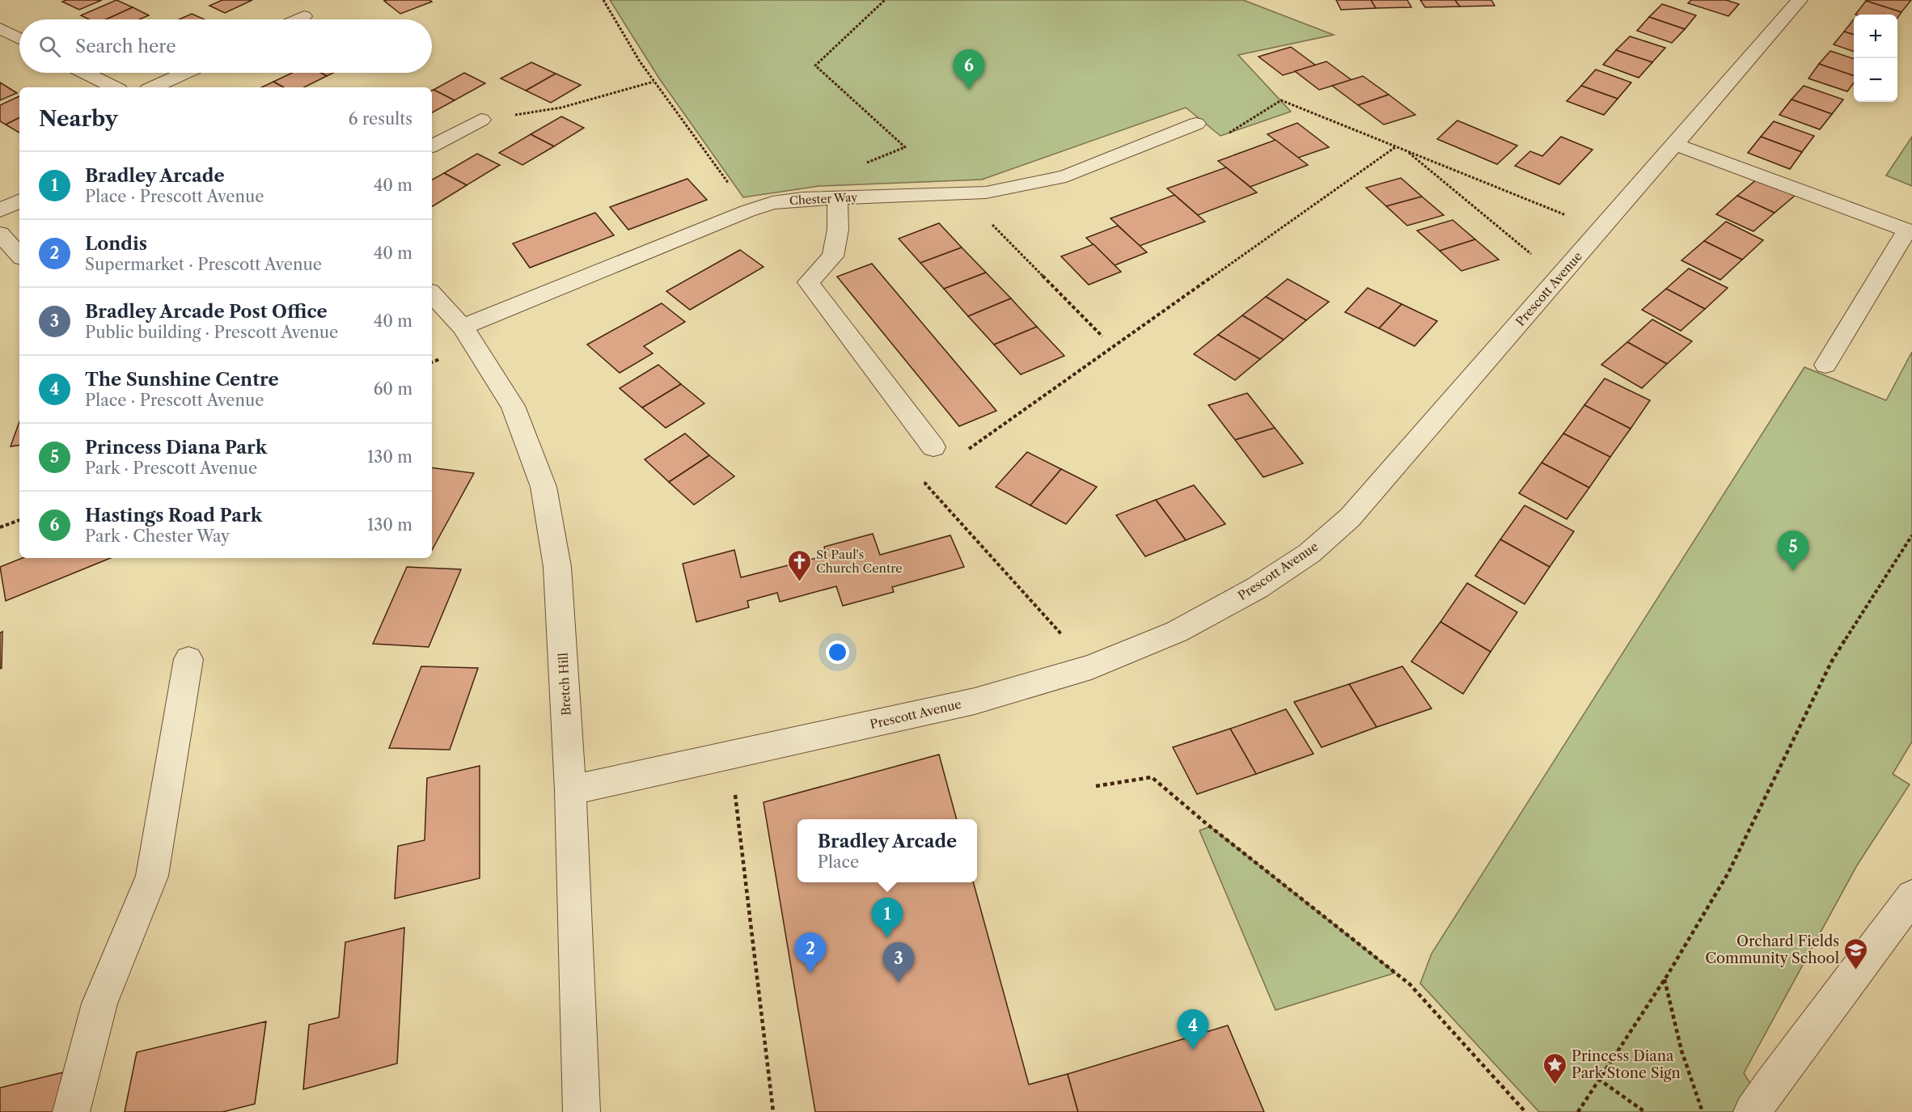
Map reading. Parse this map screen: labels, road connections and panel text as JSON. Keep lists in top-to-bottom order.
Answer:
{
  "streets": {
    "street": ["Chester Way", "Prescott Avenue", "Bretch Hill"]
  },
  "crossings": [
    ["Chester Way", "Bretch Hill"],
    ["Prescott Avenue", "Bretch Hill"]
  ],
  "places": {
    "church": ["St Paul's Church Centre"],
    "school or university": ["Orchard Fields Community School"],
    "place": ["Princess Diana Park Stone Sign"]
  },
  "page": {
    "map_buttons": ["+", "−"],
    "search": "Search here",
    "pins": [
      "6",
      "5",
      "1",
      "2",
      "3",
      "4"
    ],
    "heading": ["Nearby", "6 results"],
    "list": [
      {
        "mark": "1",
        "name": "Bradley Arcade",
        "note": "Place · Prescott Avenue",
        "value": "40 m"
      },
      {
        "mark": "2",
        "name": "Londis",
        "note": "Supermarket · Prescott Avenue",
        "value": "40 m"
      },
      {
        "mark": "3",
        "name": "Bradley Arcade Post Office",
        "note": "Public building · Prescott Avenue",
        "value": "40 m"
      },
      {
        "mark": "4",
        "name": "The Sunshine Centre",
        "note": "Place · Prescott Avenue",
        "value": "60 m"
      },
      {
        "mark": "5",
        "name": "Princess Diana Park",
        "note": "Park · Prescott Avenue",
        "value": "130 m"
      },
      {
        "mark": "6",
        "name": "Hastings Road Park",
        "note": "Park · Chester Way",
        "value": "130 m"
      }
    ],
    "popup": ["Bradley Arcade", "Place"]
  }
}
